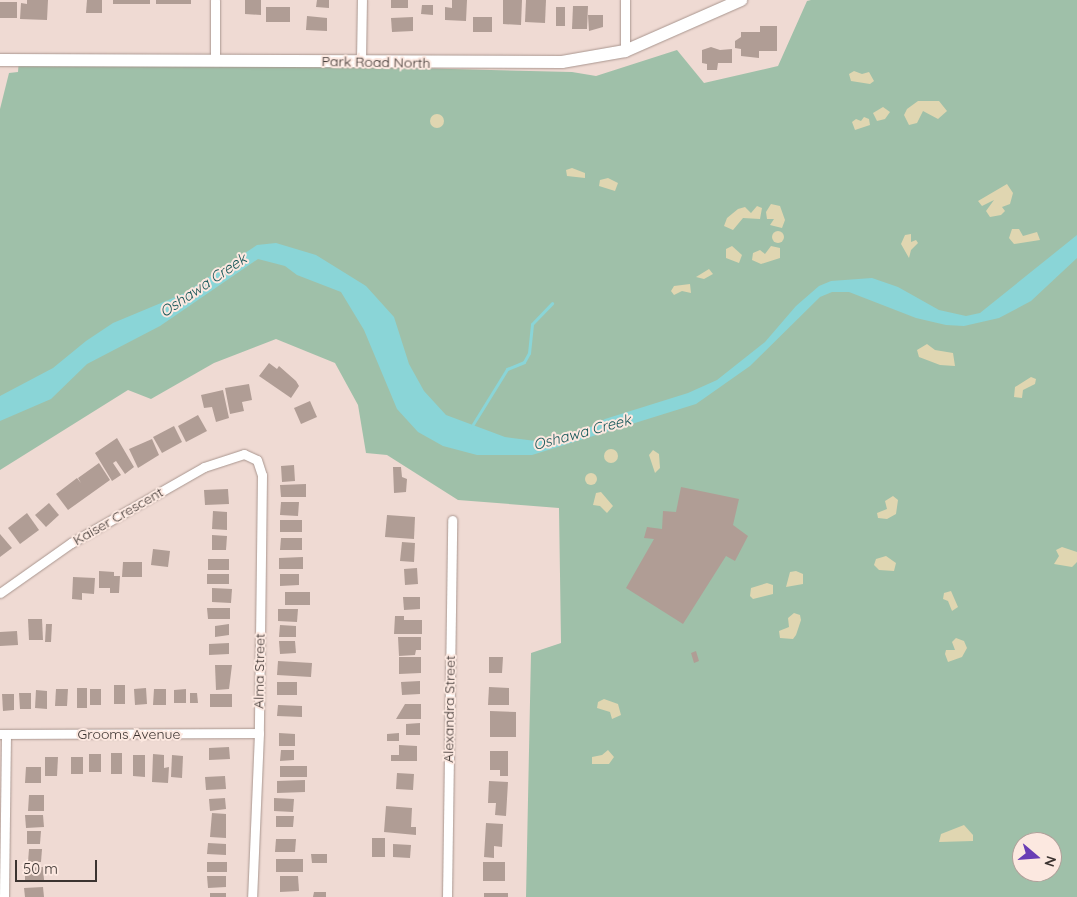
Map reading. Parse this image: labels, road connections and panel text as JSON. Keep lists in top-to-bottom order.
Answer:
{
  "streets": {
    "main road": ["Park Road North"],
    "street": [
      "Kaiser Crescent",
      "Alma Street",
      "Alexandra Street",
      "Grooms Avenue"
    ]
  },
  "crossings": [
    ["Kaiser Crescent", "Alma Street"],
    ["Alma Street", "Grooms Avenue"]
  ],
  "water": ["Oshawa Creek"],
  "scale_bar": "50 m",
  "north": "right"
}
